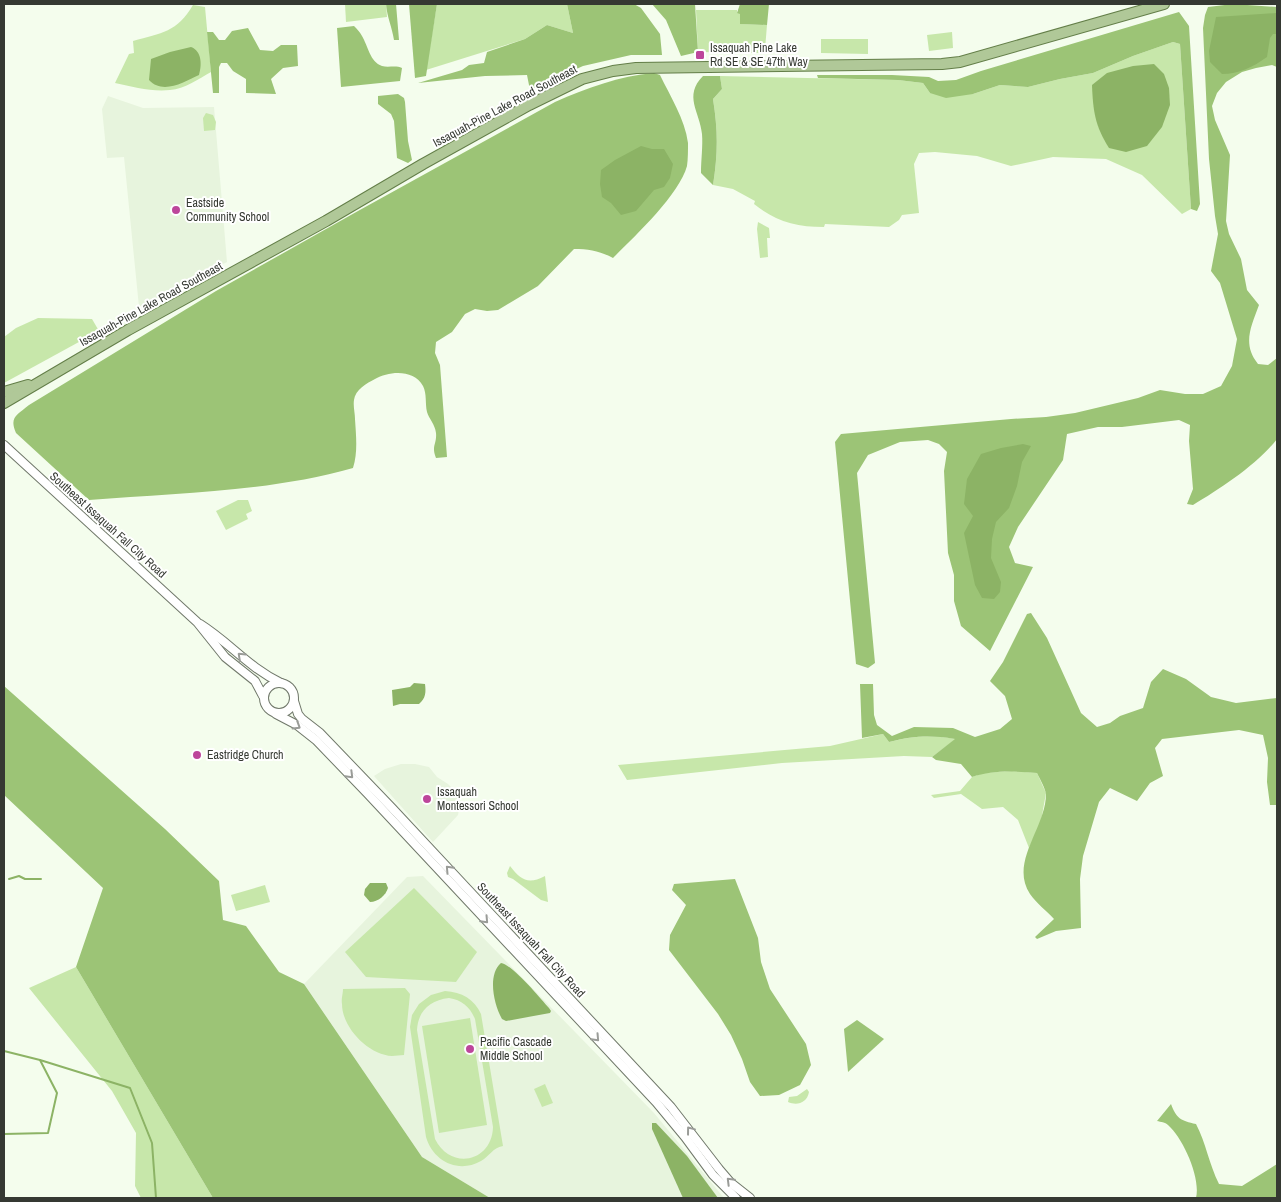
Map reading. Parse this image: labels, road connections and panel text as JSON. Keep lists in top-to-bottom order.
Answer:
{
  "streets": {
    "main road": ["Issaquah-Pine Lake Road Southeast"],
    "street": ["Southeast Issaquah Fall City Road"]
  },
  "places": {
    "transit": ["Issaquah Pine Lake Rd SE & SE 47th Way"],
    "other": [
      "Eastside Community School",
      "Eastridge Church",
      "Issaquah Montessori School",
      "Pacific Cascade Middle School"
    ]
  }
}
